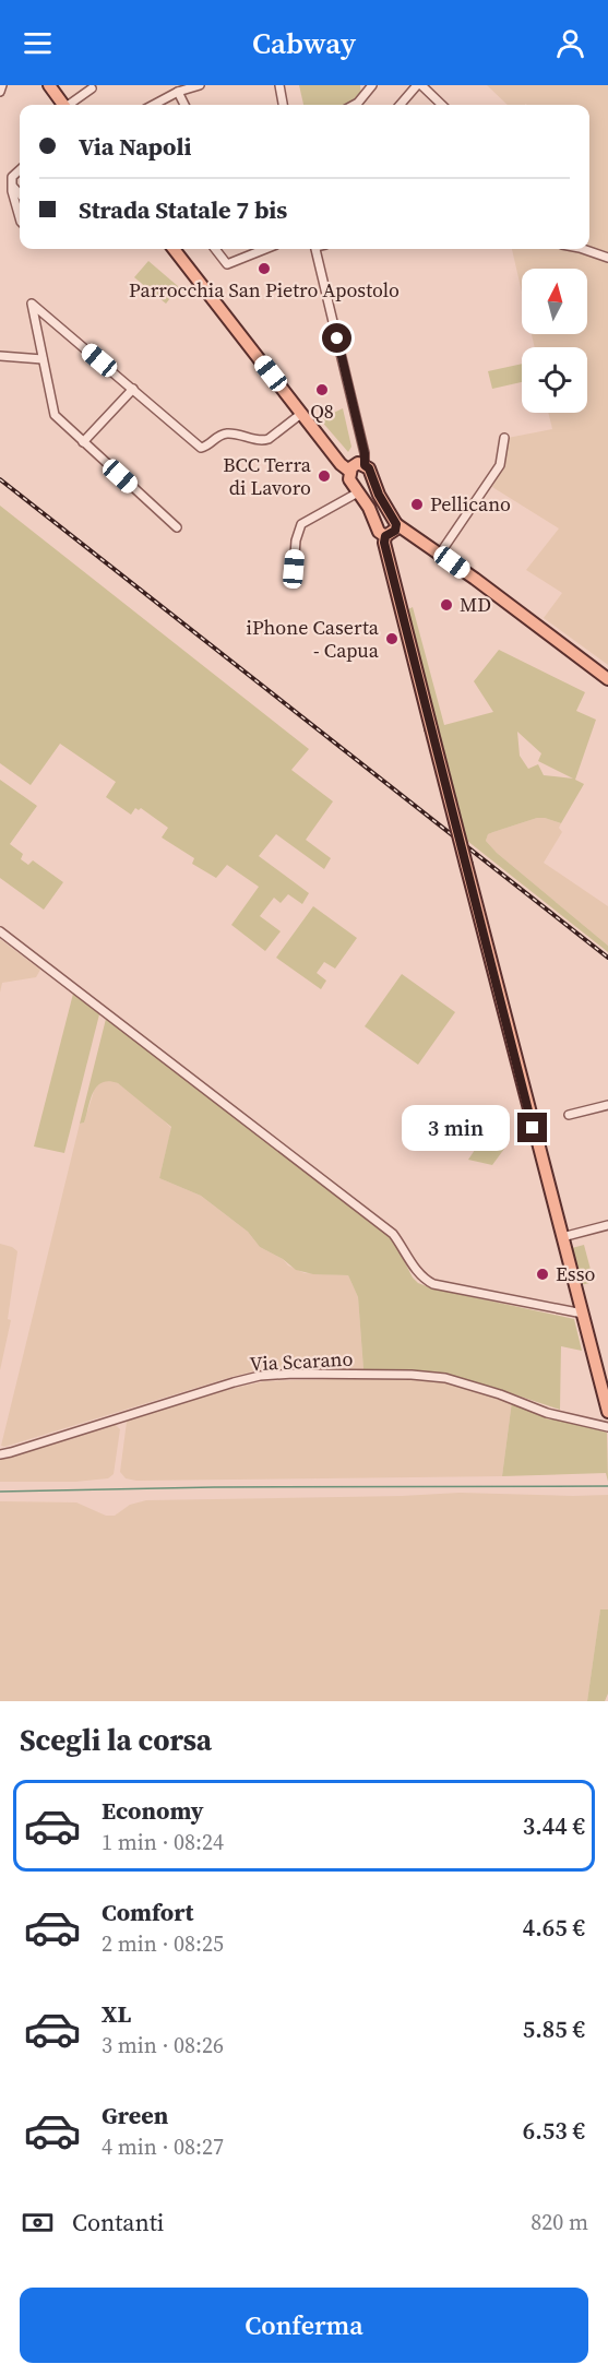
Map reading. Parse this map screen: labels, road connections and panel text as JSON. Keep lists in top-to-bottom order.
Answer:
{
  "streets": {
    "street": ["Via Scarano"]
  },
  "places": [
    "Parrocchia San Pietro Apostolo",
    "Q8",
    "BCC Terra di Lavoro",
    "Pellicano",
    "MD",
    "iPhone Caserta - Capua",
    "Esso"
  ],
  "north": "top",
  "page": {
    "header": "Cabway",
    "banner": ["Via Napoli", "Strada Statale 7 bis"],
    "bubble": "3 min",
    "heading": "Scegli la corsa",
    "list": [
      {
        "name": "Economy",
        "note": "1 min · 08:24",
        "value": "3.44 €"
      },
      {
        "name": "Comfort",
        "note": "2 min · 08:25",
        "value": "4.65 €"
      },
      {
        "name": "XL",
        "note": "3 min · 08:26",
        "value": "5.85 €"
      },
      {
        "name": "Green",
        "note": "4 min · 08:27",
        "value": "6.53 €"
      }
    ],
    "pay": ["Contanti", "820 m"],
    "buttons": "Conferma"
  }
}
